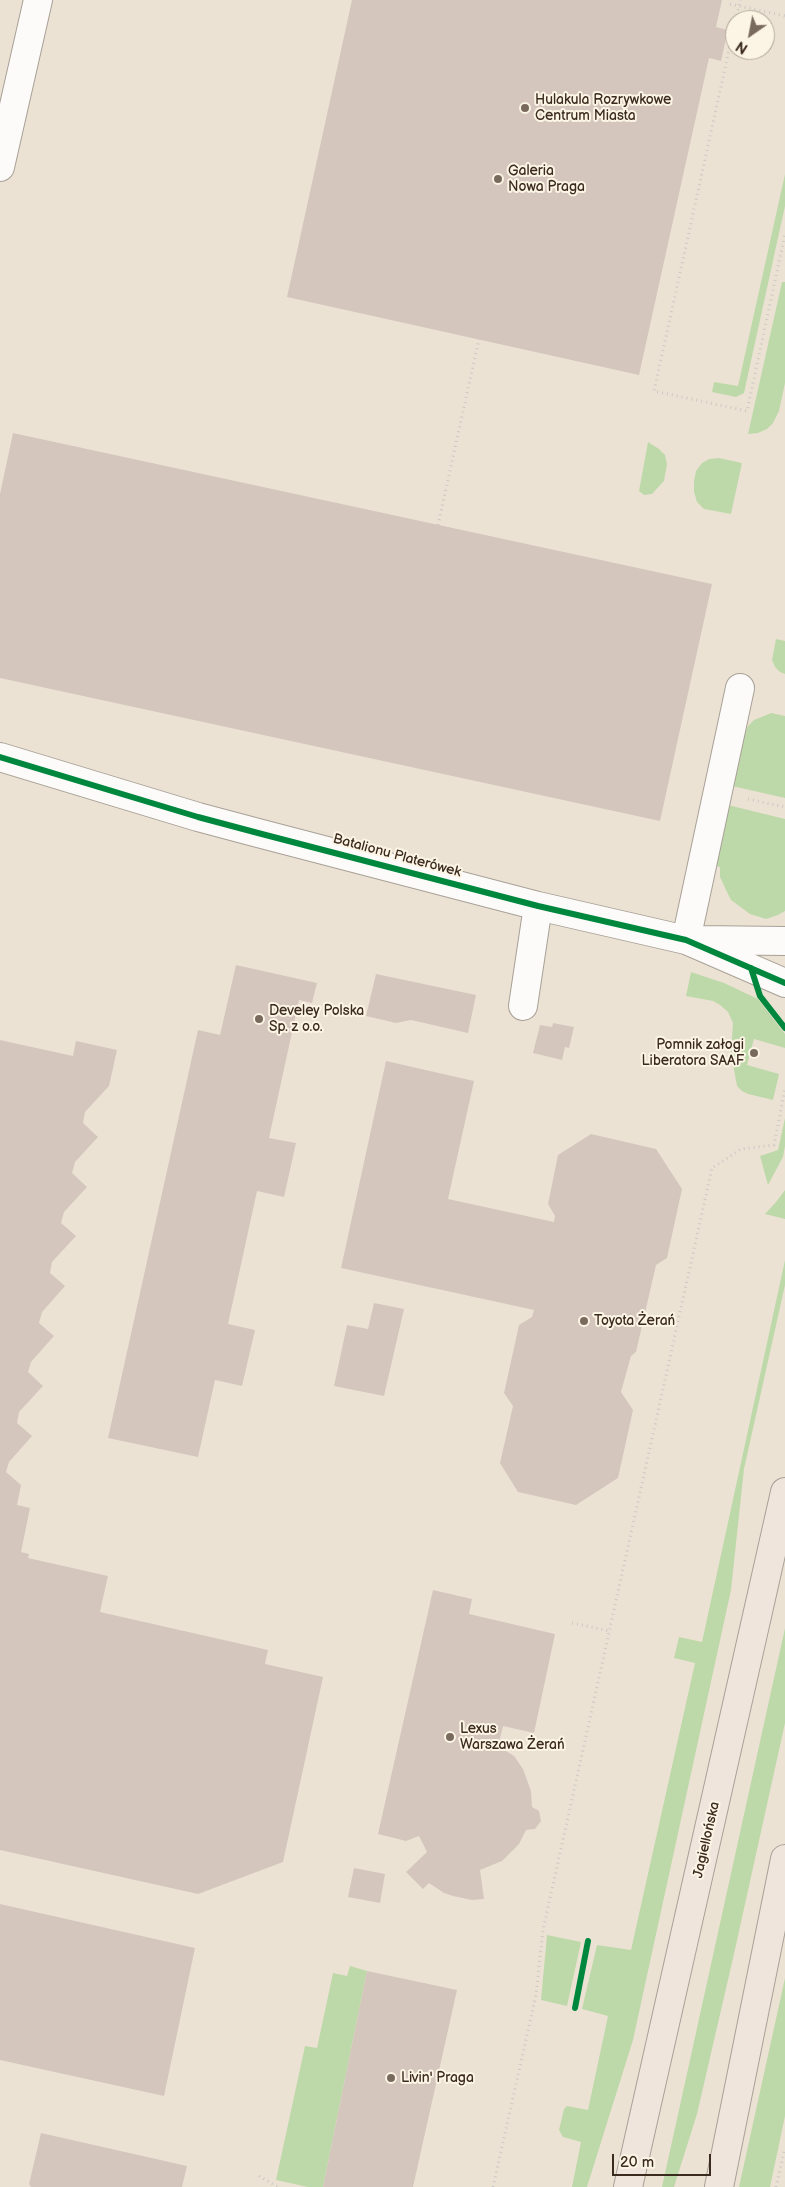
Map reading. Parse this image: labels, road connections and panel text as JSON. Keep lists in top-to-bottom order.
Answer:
{
  "streets": {
    "main road": ["Jagiellońska"],
    "street": ["Batalionu Platerówek"]
  },
  "places": [
    "Hulakula Rozrywkowe Centrum Miasta",
    "Galeria Nowa Praga",
    "Develey Polska Sp. z o.o.",
    "Pomnik załogi Liberatora SAAF",
    "Toyota Żerań",
    "Lexus Warszawa Żerań",
    "Livin' Praga"
  ],
  "scale_bar": "20 m",
  "north": "bottom left"
}
